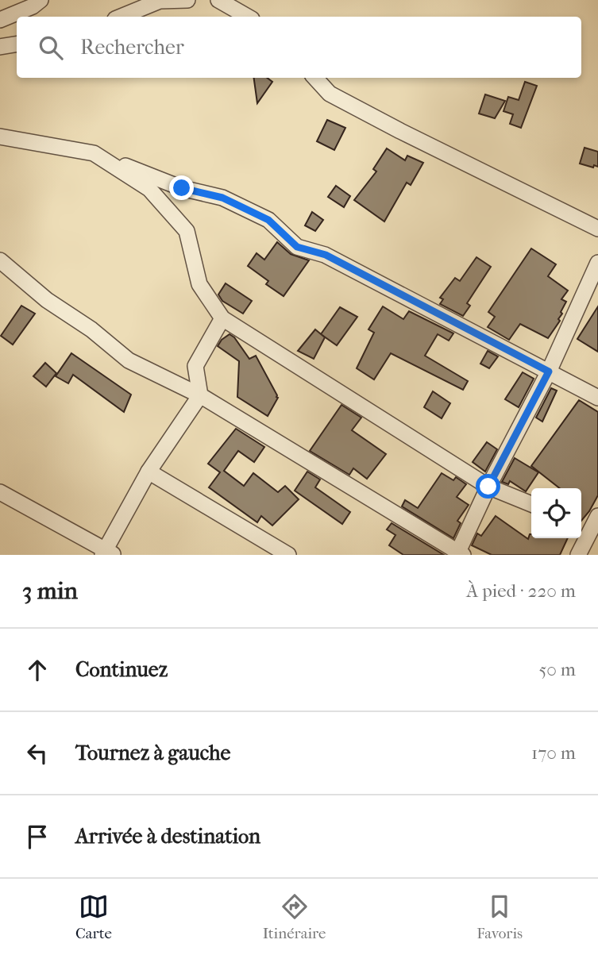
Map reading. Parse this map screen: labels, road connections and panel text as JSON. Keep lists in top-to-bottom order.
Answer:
{
  "page": {
    "search": "Rechercher",
    "heading": ["3 min", "À pied · 220 m"],
    "list": [
      ["Continuez", "50 m"],
      ["Tournez à gauche", "170 m"],
      "Arrivée à destination"
    ],
    "nav": ["Carte", "Itinéraire", "Favoris"]
  }
}
